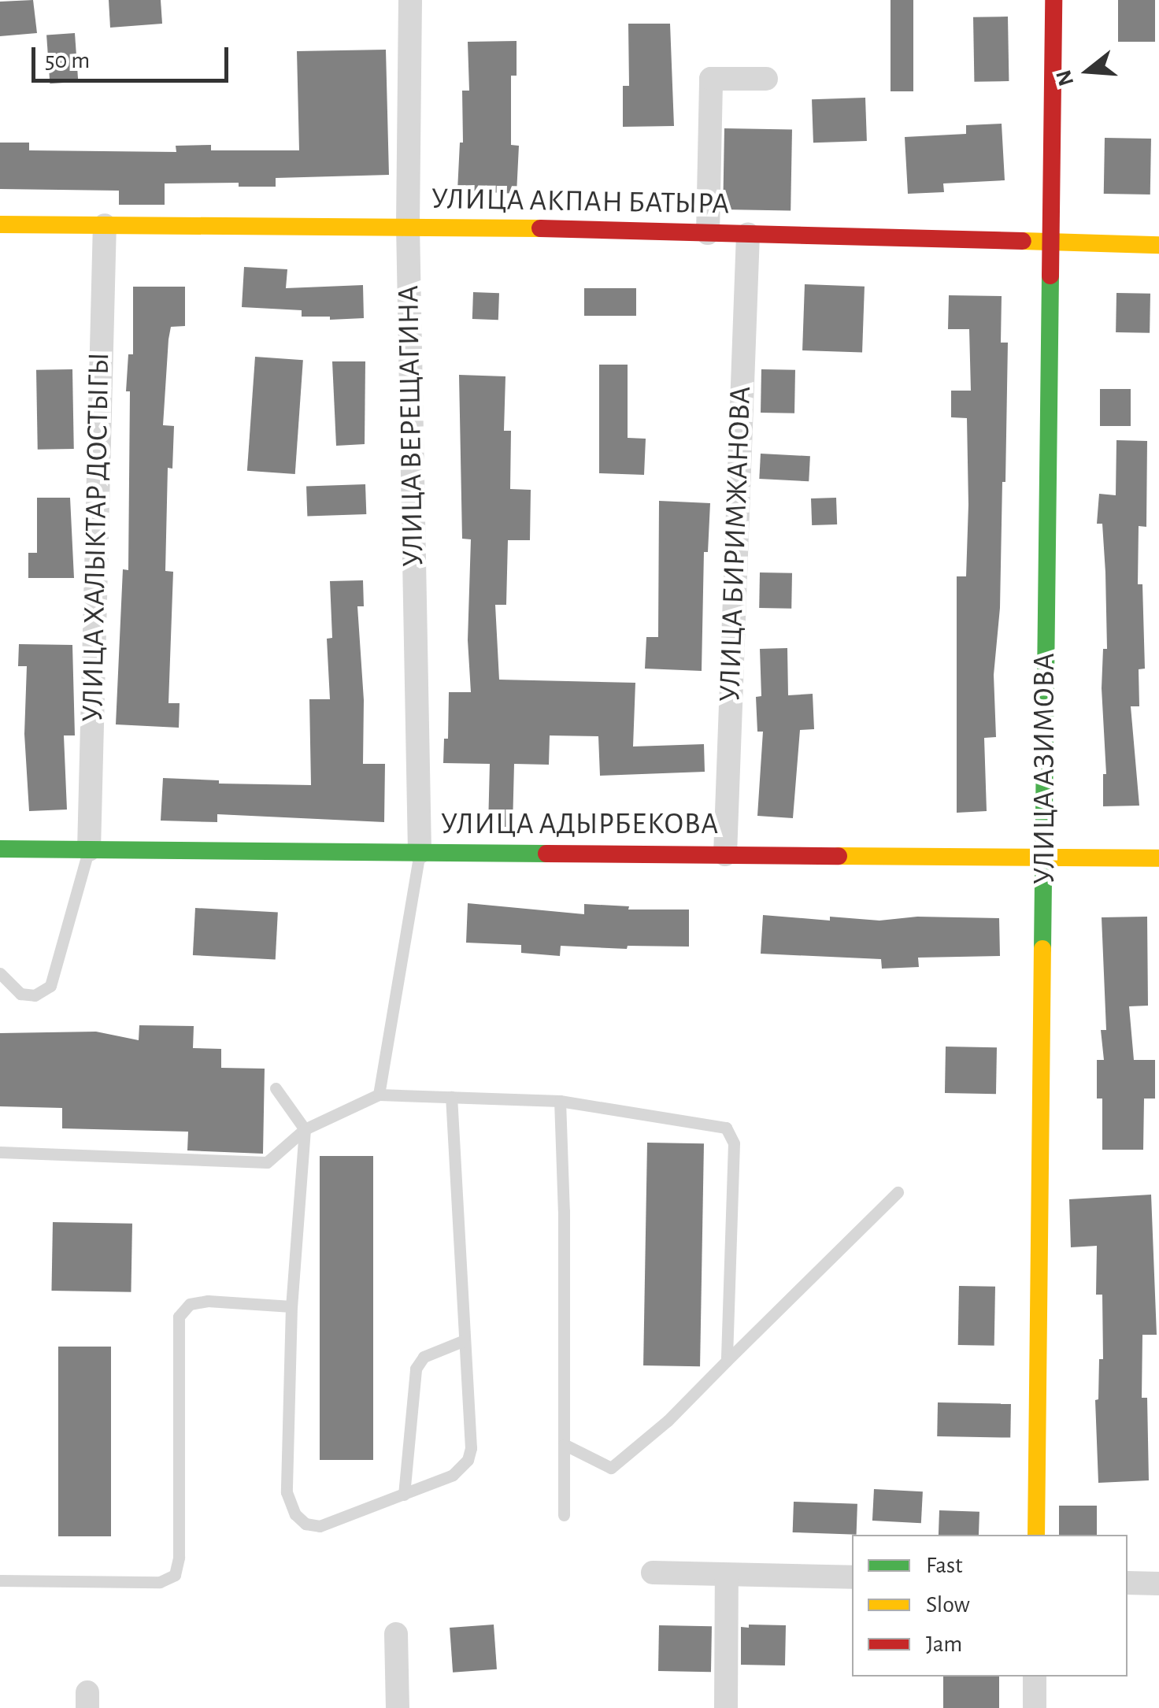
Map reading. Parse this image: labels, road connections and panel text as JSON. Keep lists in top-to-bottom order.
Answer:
{
  "streets": {
    "street": [
      "УЛИЦА АКПАН БАТЫРА",
      "УЛИЦА ВЕРЕЩАГИНА",
      "УЛИЦА ХАЛЫКТАР ДОСТЫГЫ",
      "УЛИЦА БИРИМЖАНОВА",
      "УЛИЦА АЗИМОВА",
      "УЛИЦА АДЫРБЕКОВА"
    ]
  },
  "crossings": [
    ["УЛИЦА АКПАН БАТЫРА", "УЛИЦА ВЕРЕЩАГИНА"],
    ["УЛИЦА АКПАН БАТЫРА", "УЛИЦА ХАЛЫКТАР ДОСТЫГЫ"],
    ["УЛИЦА АКПАН БАТЫРА", "УЛИЦА БИРИМЖАНОВА"],
    ["УЛИЦА АКПАН БАТЫРА", "УЛИЦА АЗИМОВА"],
    ["УЛИЦА ВЕРЕЩАГИНА", "УЛИЦА АДЫРБЕКОВА"],
    ["УЛИЦА ХАЛЫКТАР ДОСТЫГЫ", "УЛИЦА АДЫРБЕКОВА"],
    ["УЛИЦА БИРИМЖАНОВА", "УЛИЦА АДЫРБЕКОВА"],
    ["УЛИЦА АЗИМОВА", "УЛИЦА АДЫРБЕКОВА"]
  ],
  "legend": ["Fast", "Slow", "Jam"],
  "scale_bar": "50 m",
  "north": "left"
}
